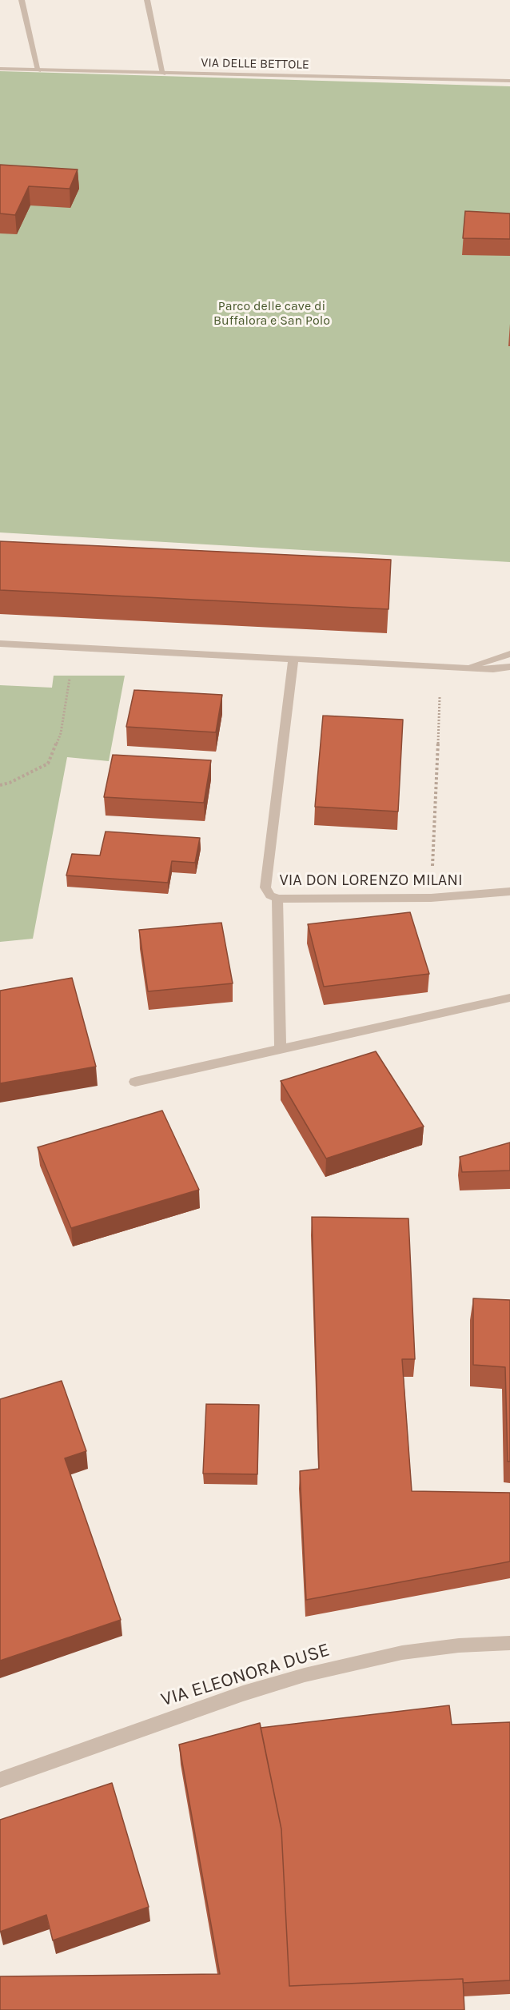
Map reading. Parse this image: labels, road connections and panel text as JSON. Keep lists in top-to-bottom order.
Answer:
{
  "streets": {
    "street": ["VIA DELLE BETTOLE", "VIA DON LORENZO MILANI", "VIA ELEONORA DUSE"]
  },
  "parks": ["Parco delle cave di Buffalora e San Polo"]
}
